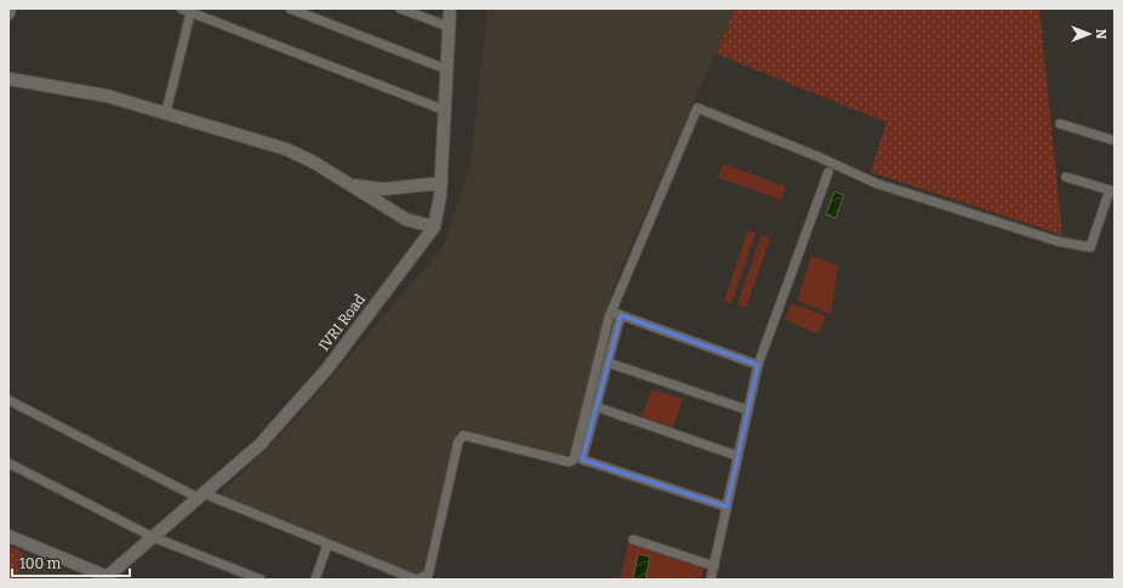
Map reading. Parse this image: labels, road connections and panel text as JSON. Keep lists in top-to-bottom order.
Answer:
{
  "streets": {
    "street": ["IVRI Road"]
  },
  "scale_bar": "100 m",
  "north": "right"
}
